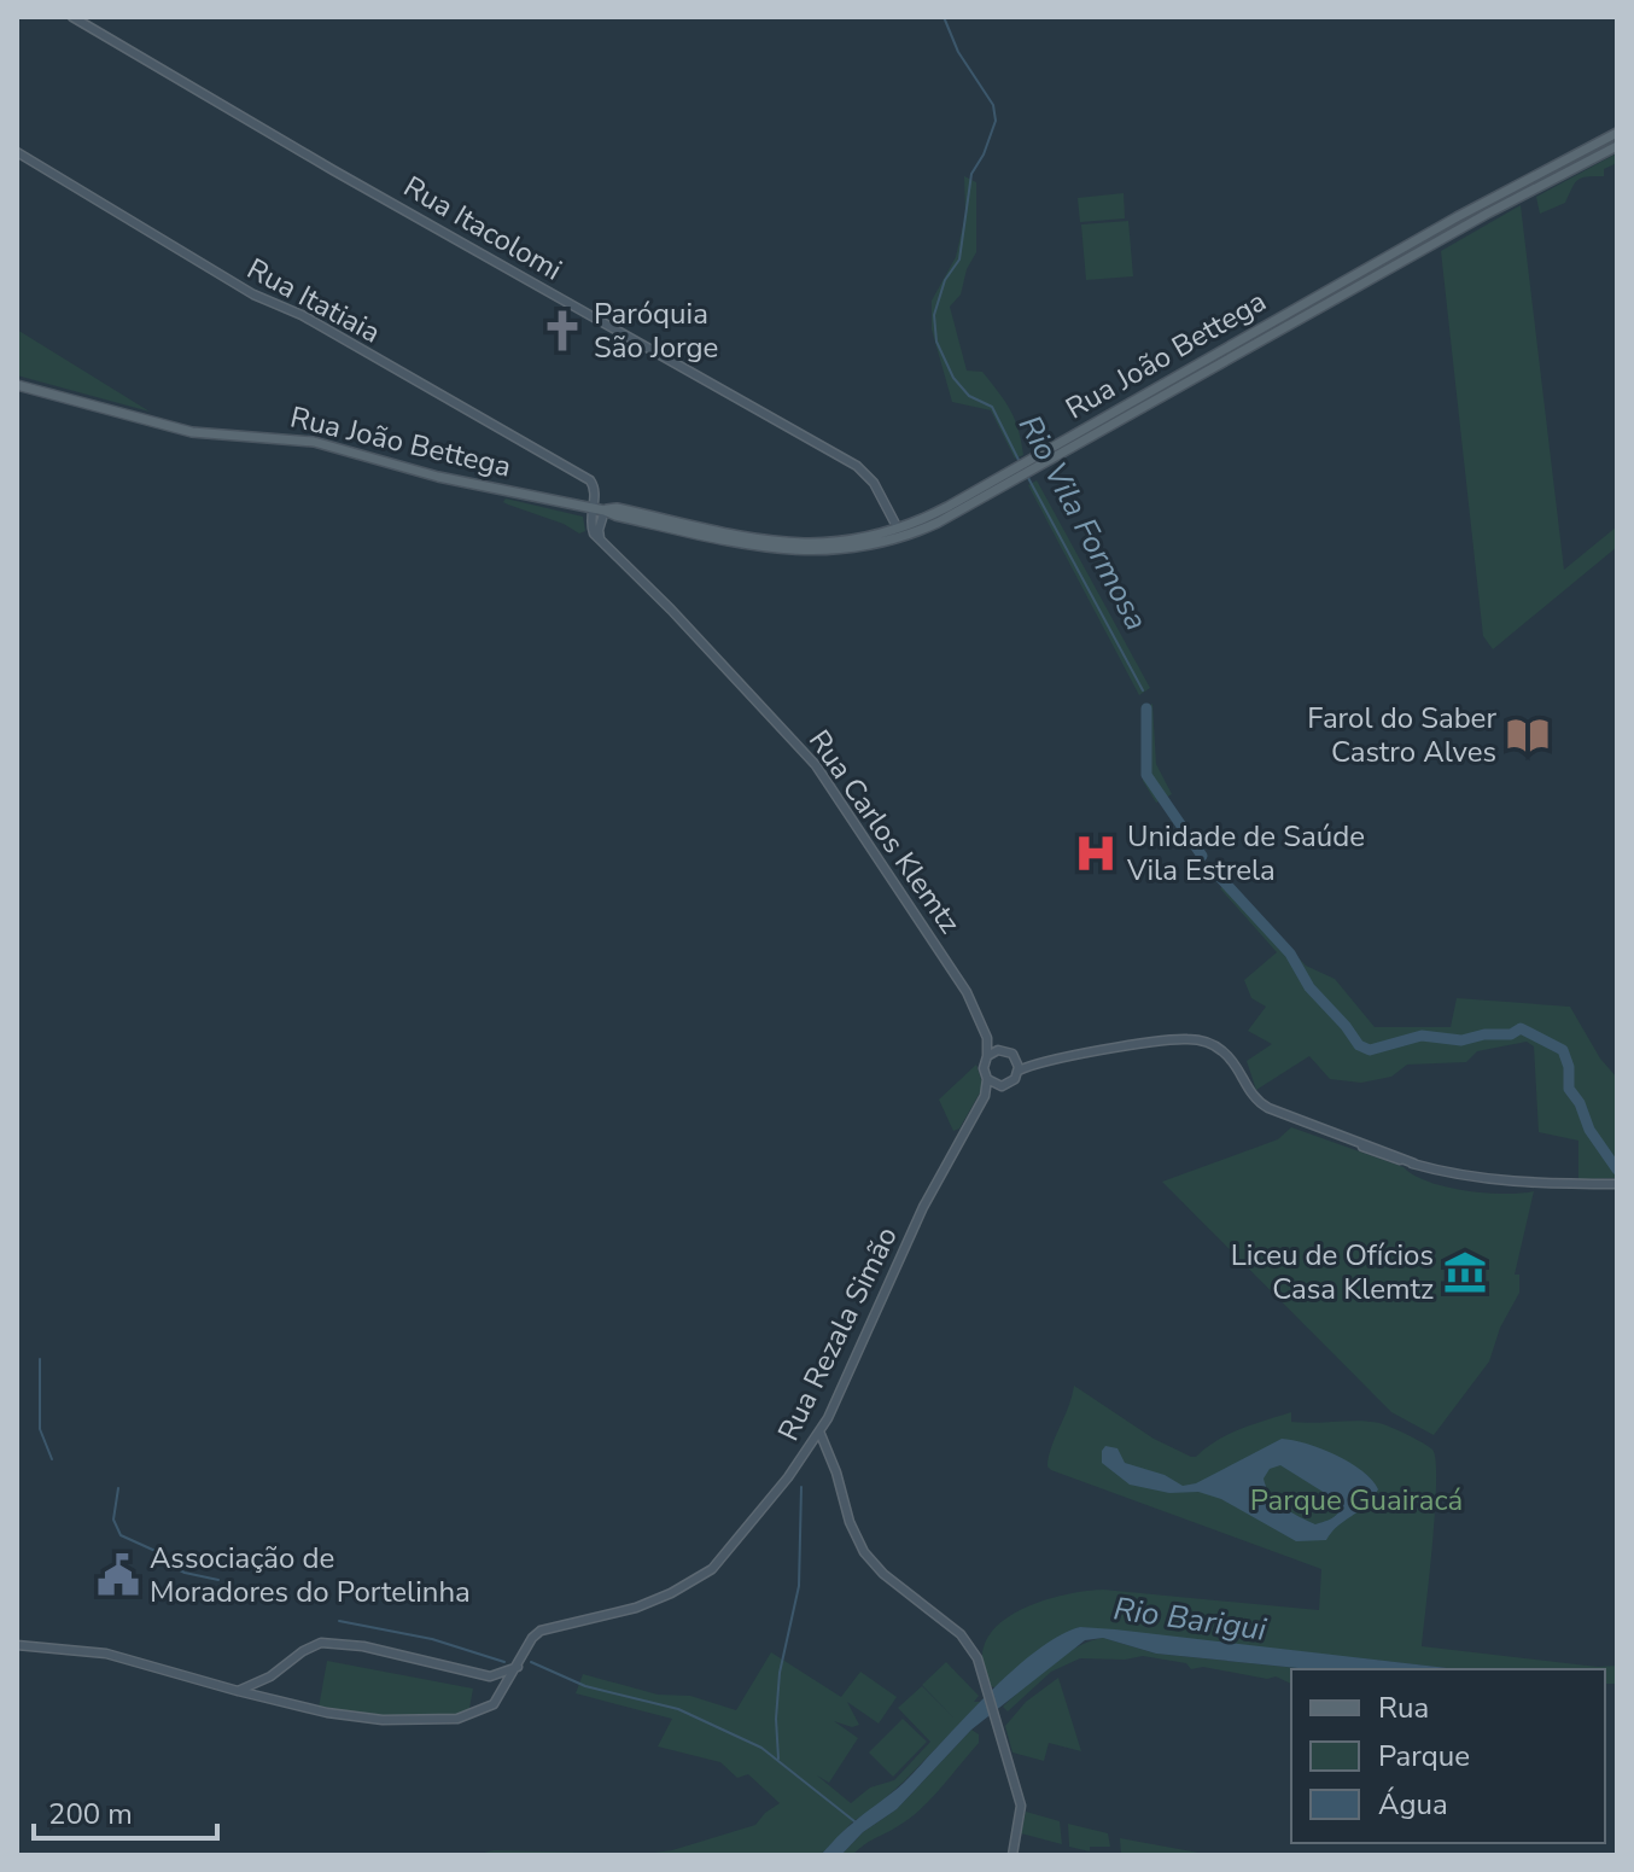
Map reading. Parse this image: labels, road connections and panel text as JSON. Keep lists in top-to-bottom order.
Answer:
{
  "streets": {
    "main road": [
      "Rua Itacolomi",
      "Rua Itatiaia",
      "Rua João Bettega",
      "Rua Carlos Klemtz",
      "Rua Rezala Simão"
    ]
  },
  "crossings": [
    ["Rua Itacolomi", "Rua João Bettega"],
    ["Rua Itatiaia", "Rua Carlos Klemtz"],
    ["Rua João Bettega", "Rua Carlos Klemtz"],
    ["Rua Carlos Klemtz", "Rua Rezala Simão"]
  ],
  "water": ["Rio Vila Formosa", "Rio Barigui"],
  "parks": ["Parque Guairacá"],
  "places": {
    "church": ["Paróquia São Jorge"],
    "library": ["Farol do Saber Castro Alves"],
    "hospital": ["Unidade de Saúde Vila Estrela"],
    "museum": ["Liceu de Ofícios Casa Klemtz"],
    "public building": ["Associação de Moradores do Portelinha"]
  },
  "legend": ["Rua", "Parque", "Água"],
  "scale_bar": "200 m"
}
